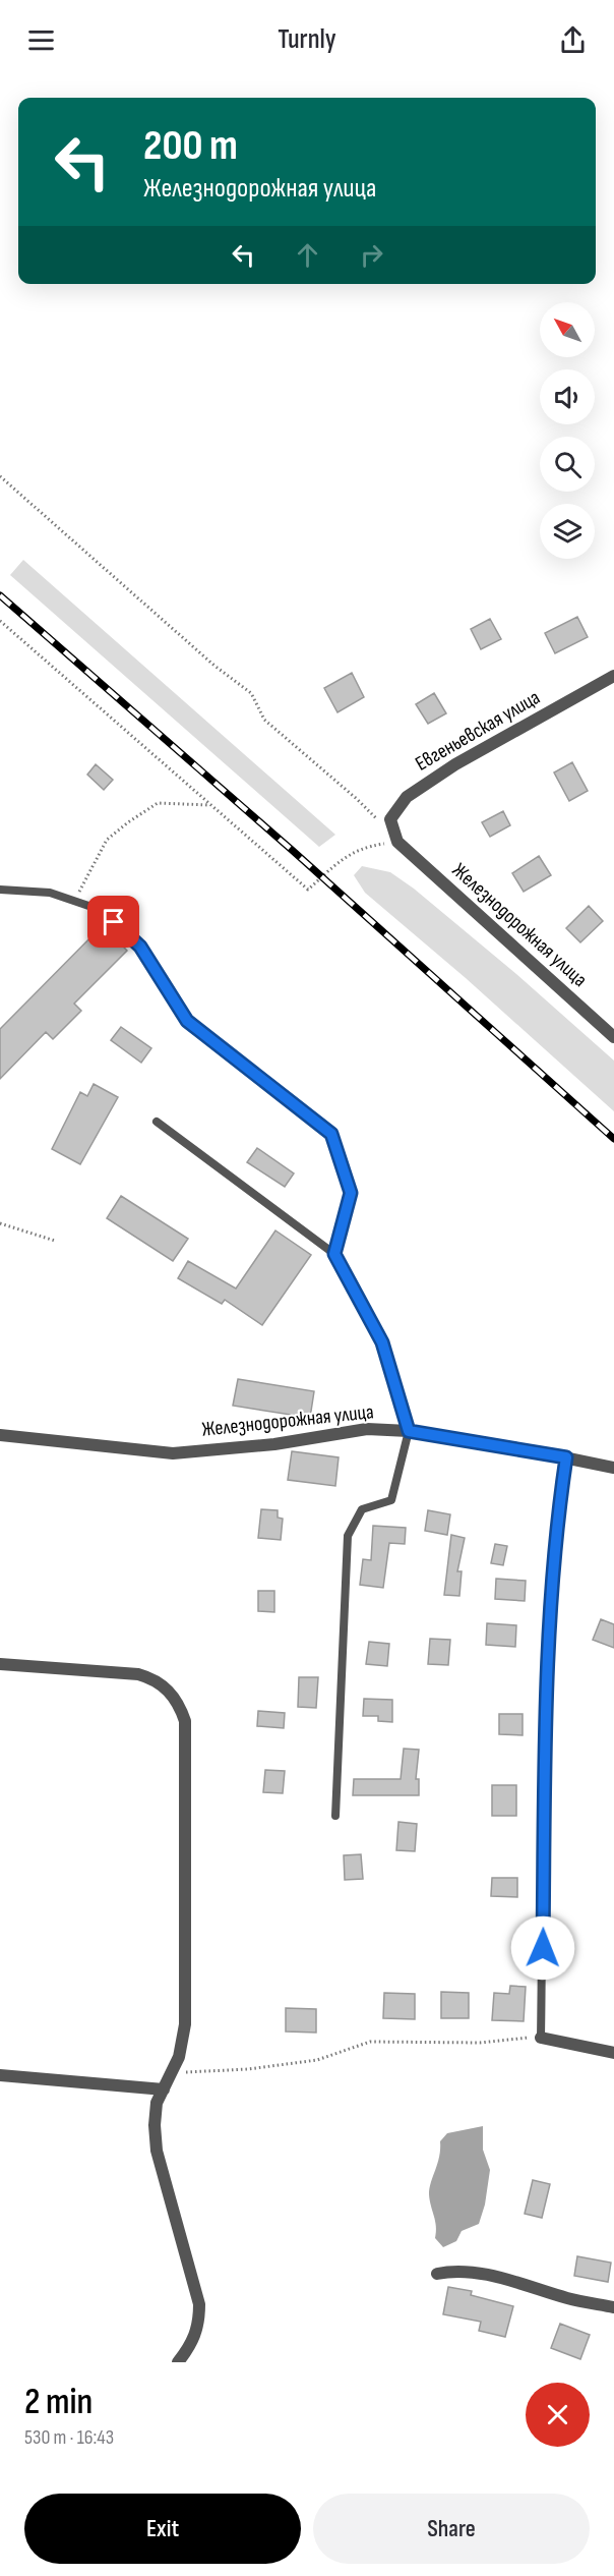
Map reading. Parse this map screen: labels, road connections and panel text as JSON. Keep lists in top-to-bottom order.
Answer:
{
  "streets": {
    "street": ["Евгеньевская улица", "Железнодорожная улица"]
  },
  "crossings": [
    ["Евгеньевская улица", "Железнодорожная улица"]
  ],
  "north": "top left",
  "page": {
    "header": "Turnly",
    "turn": ["200 m", "Железнодорожная улица"],
    "heading": ["2 min", "530 m · 16:43"],
    "buttons": ["Exit", "Share"]
  }
}
